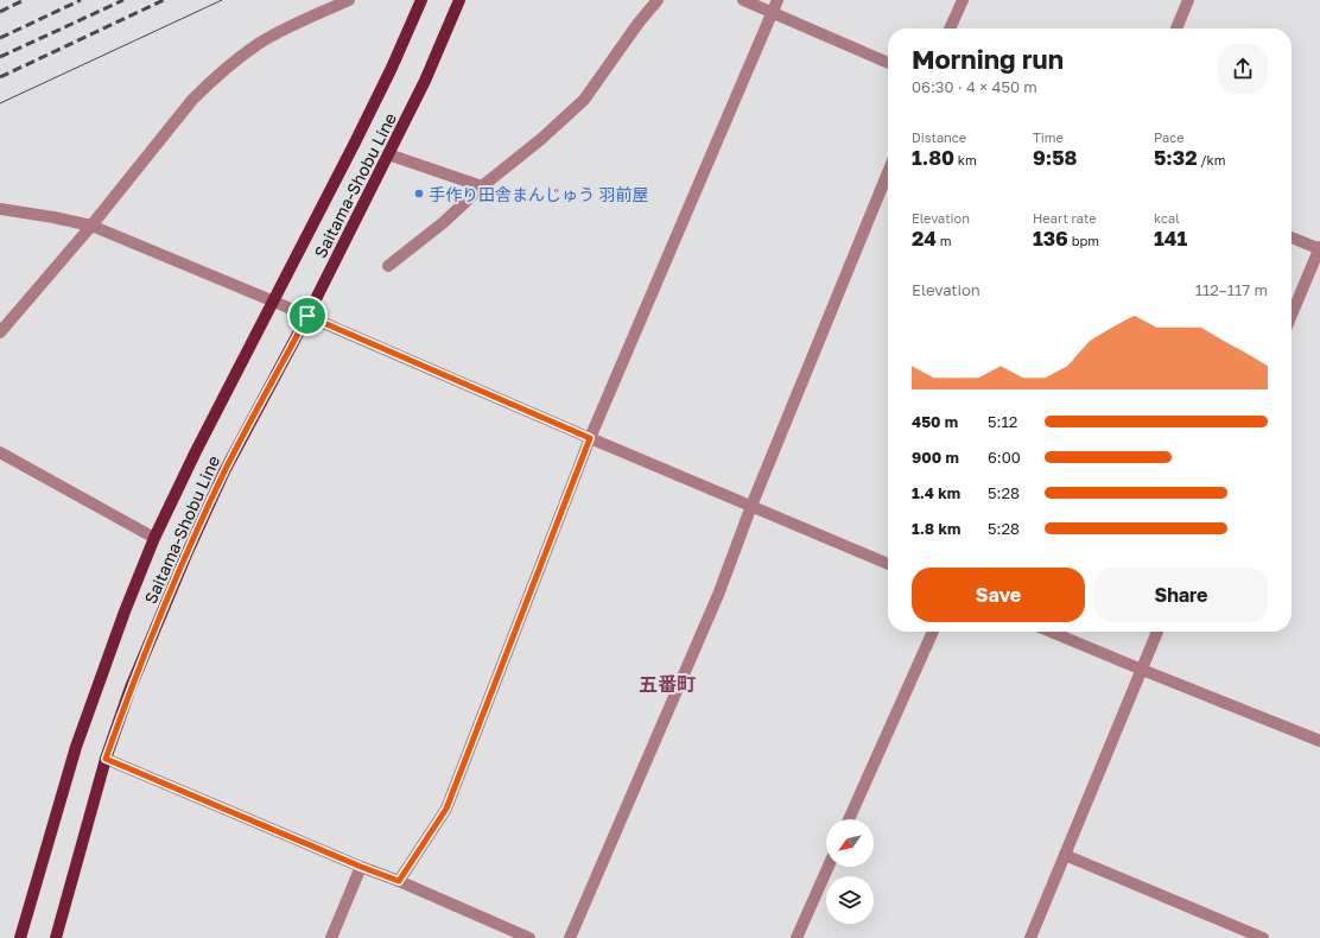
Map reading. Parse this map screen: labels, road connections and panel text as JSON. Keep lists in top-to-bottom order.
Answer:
{
  "streets": {
    "main road": ["Saitama-Shobu Line"]
  },
  "districts": ["五番町"],
  "places": ["手作り田舎まんじゅう 羽前屋"],
  "north": "bottom left",
  "page": {
    "heading": ["Morning run", "06:30 · 4 × 450 m"],
    "stats": [
      ["Distance", "1.80 km"],
      ["Time", "9:58"],
      ["Pace", "5:32 /km"],
      ["Elevation", "24 m"],
      ["Heart rate", "136 bpm"],
      ["kcal", "141"]
    ],
    "chart": ["Elevation", "112–117 m"],
    "list": [
      {
        "name": "450 m",
        "note": "5:12"
      },
      {
        "name": "900 m",
        "note": "6:00"
      },
      {
        "name": "1.4 km",
        "note": "5:28"
      },
      {
        "name": "1.8 km",
        "note": "5:28"
      }
    ],
    "buttons": ["Save", "Share"]
  }
}
